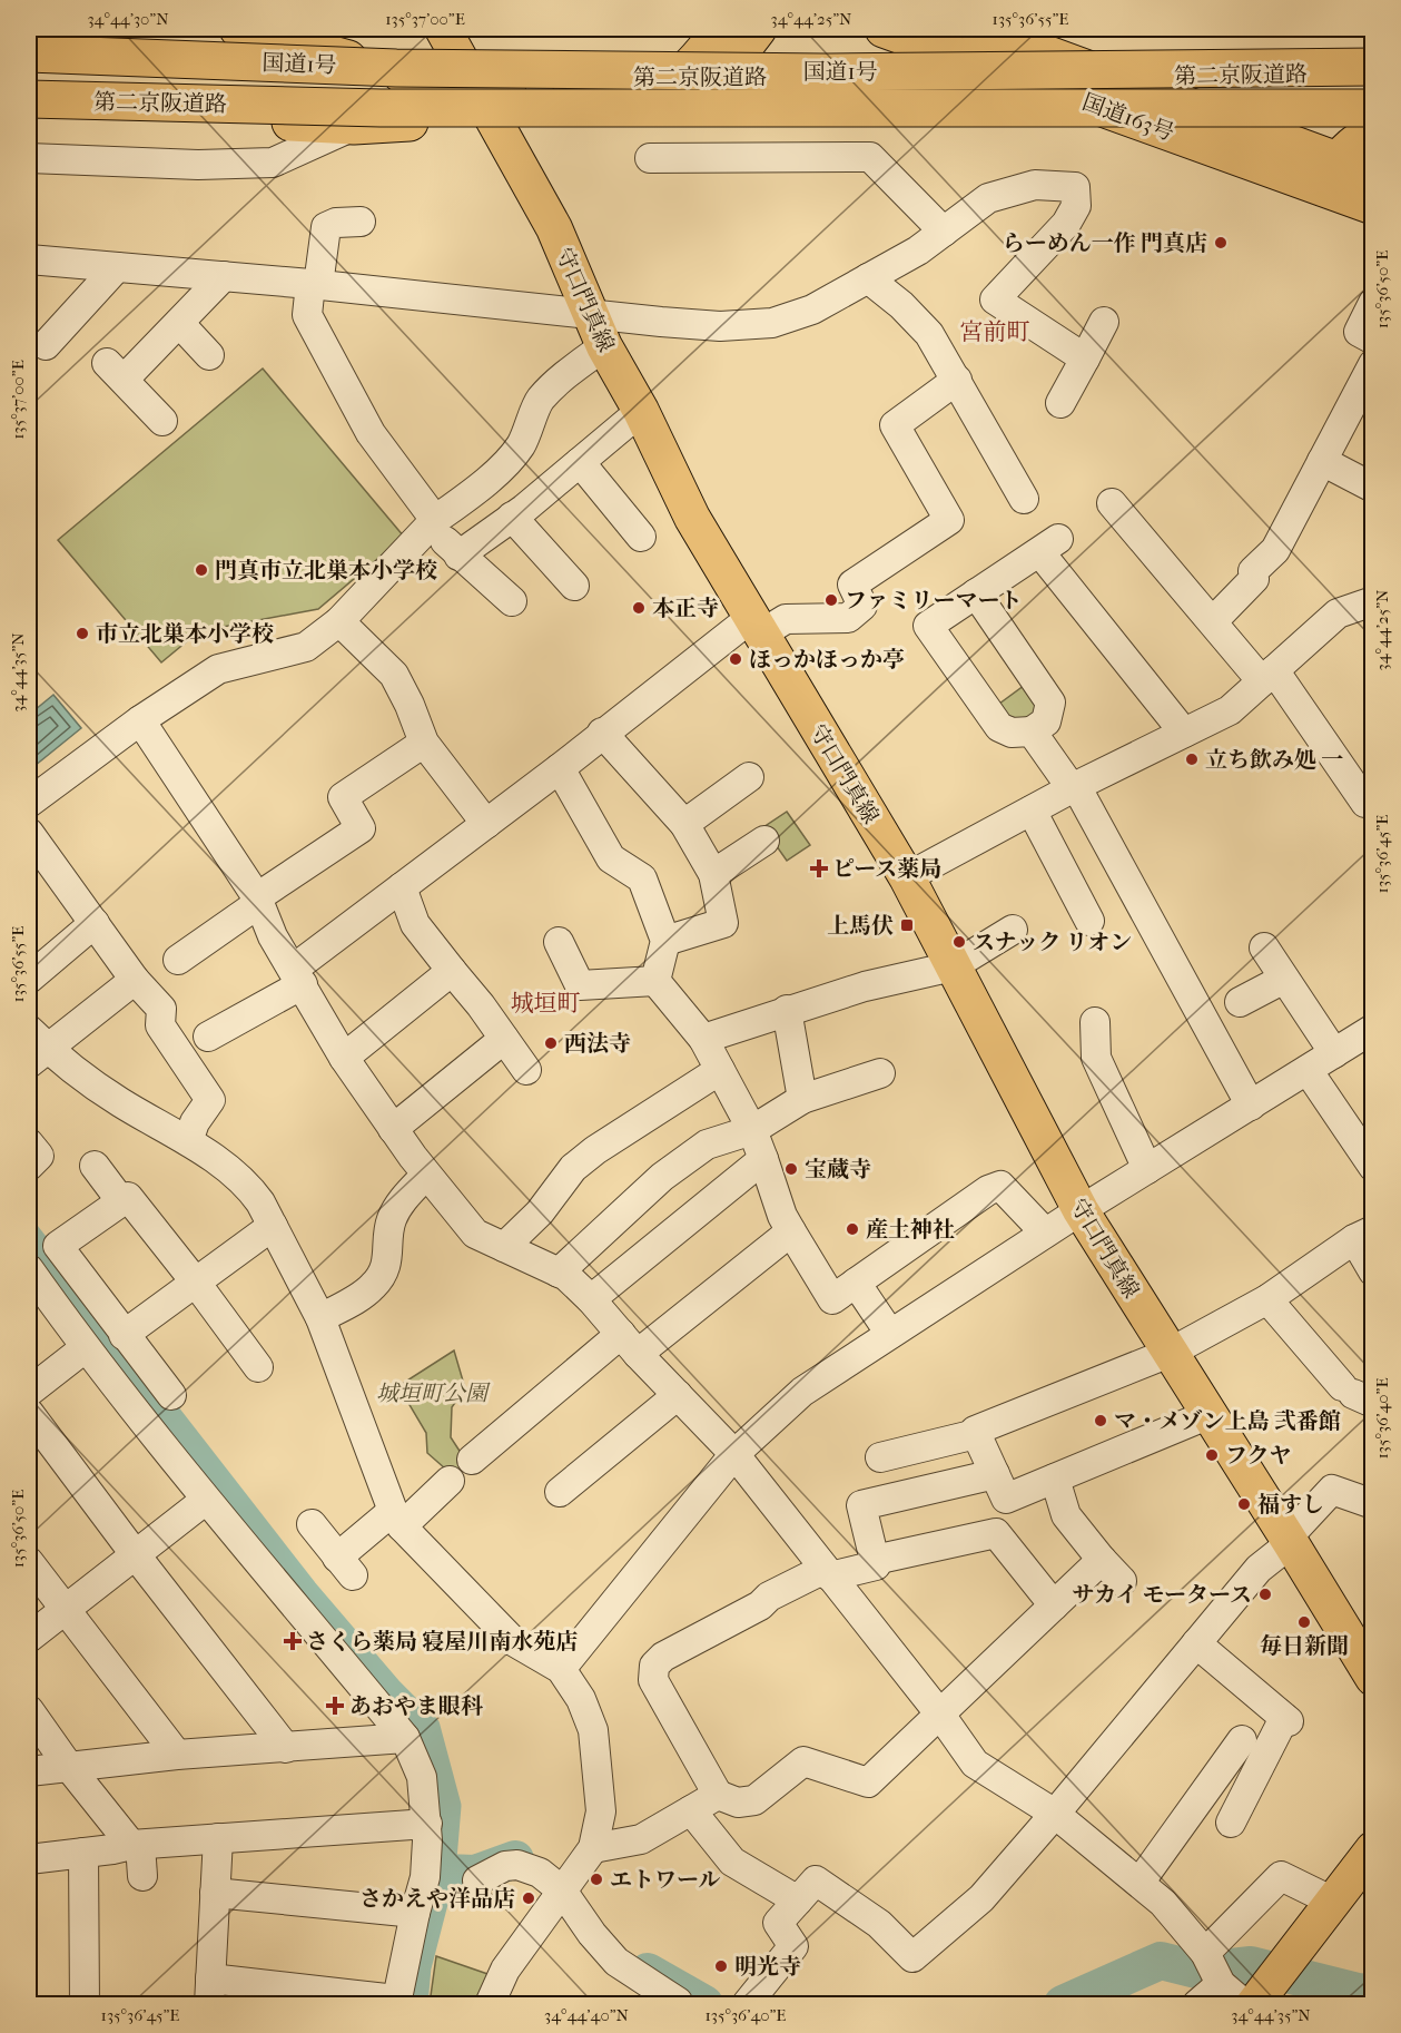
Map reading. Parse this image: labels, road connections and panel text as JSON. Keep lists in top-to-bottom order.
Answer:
{
  "streets": {
    "highway": ["国道1号", "第二京阪道路", "国道163号"],
    "main road": ["守口門真線"]
  },
  "crossings": [
    ["国道1号", "第二京阪道路"]
  ],
  "districts": ["宮前町", "城垣町"],
  "parks": ["城垣町公園"],
  "places": {
    "other": [
      "らーめん一作 門真店",
      "門真市立北巣本小学校",
      "ファミリーマート",
      "本正寺",
      "市立北巣本小学校",
      "ほっかほっか亭",
      "立ち飲み処 一",
      "スナック リオン",
      "西法寺",
      "宝蔵寺",
      "産土神社",
      "マ・メゾン上島 弐番館",
      "フクヤ",
      "福すし",
      "サカイ モータース",
      "毎日新聞",
      "エトワール",
      "さかえや洋品店",
      "明光寺"
    ],
    "health": ["ピース薬局", "さくら薬局 寝屋川南水苑店", "あおやま眼科"],
    "transit": ["上馬伏"]
  },
  "coordinates": [
    "34°44'30\"N",
    "135°37'00\"E",
    "34°44'25\"N",
    "135°36'55\"E",
    "135°36'50\"E",
    "34°44'35\"N",
    "135°36'45\"E",
    "135°36'40\"E",
    "34°44'40\"N"
  ]
}
